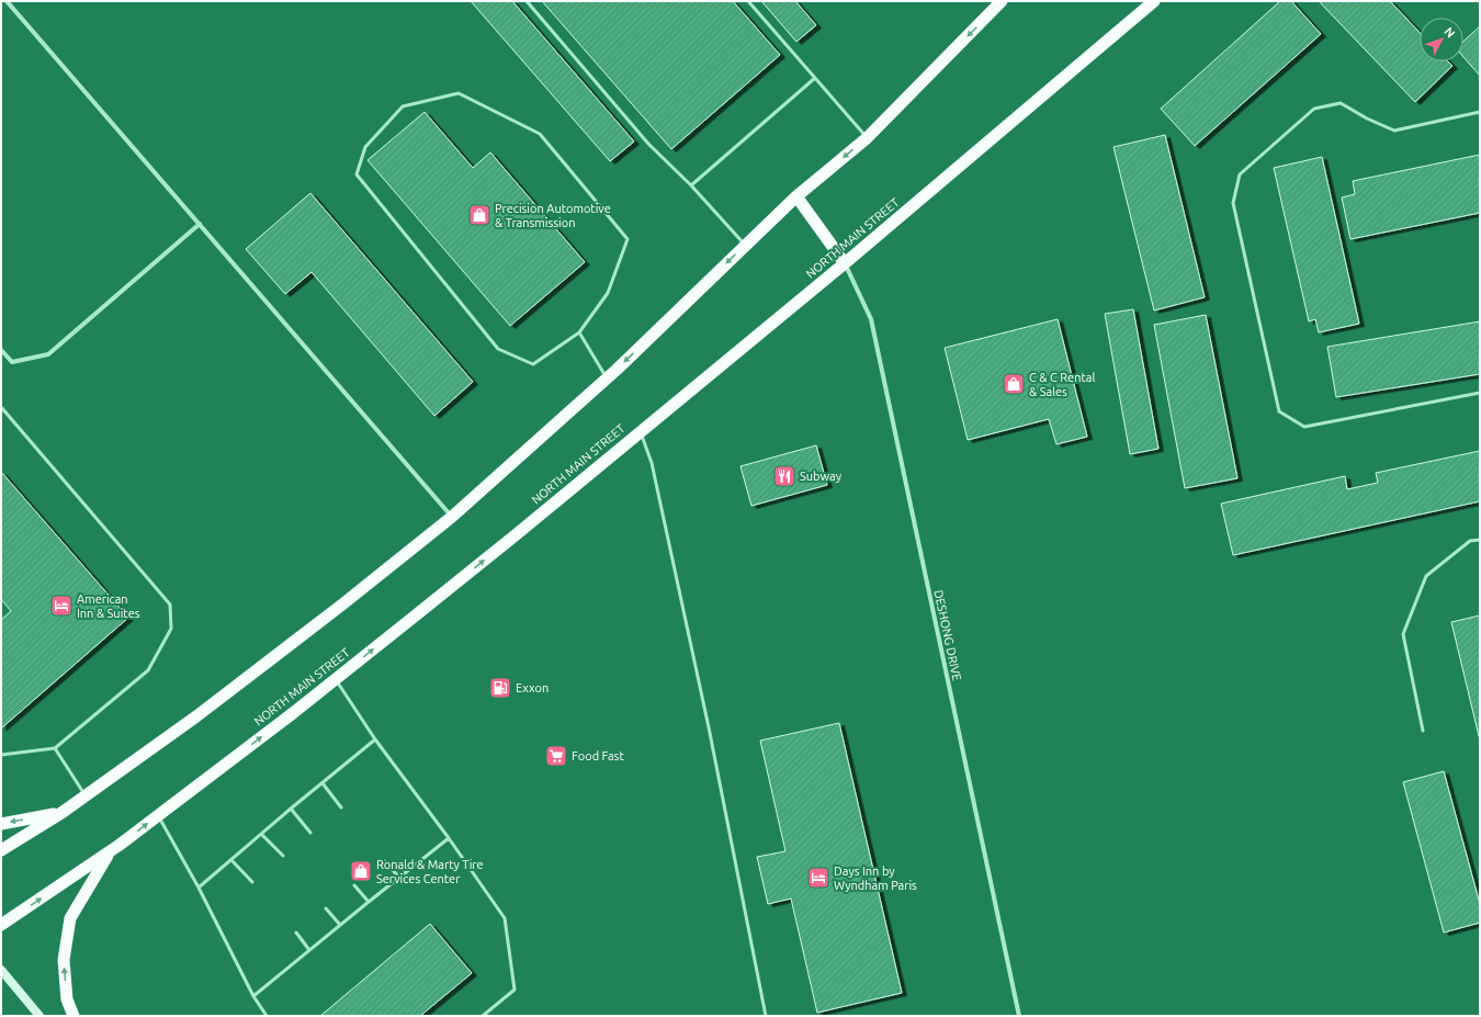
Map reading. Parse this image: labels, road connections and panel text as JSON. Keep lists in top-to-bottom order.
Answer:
{
  "streets": {
    "highway": ["NORTH MAIN STREET"],
    "street": ["DESHONG DRIVE"]
  },
  "crossings": [
    ["NORTH MAIN STREET", "DESHONG DRIVE"]
  ],
  "places": {
    "shop": ["Precision Automotive & Transmission", "C & C Rental & Sales", "Ronald & Marty Tire Services Center"],
    "restaurant": ["Subway"],
    "hotel": ["American Inn & Suites", "Days Inn by Wyndham Paris"],
    "fuel station": ["Exxon"],
    "supermarket": ["Food Fast"]
  },
  "north": "top right"
}
